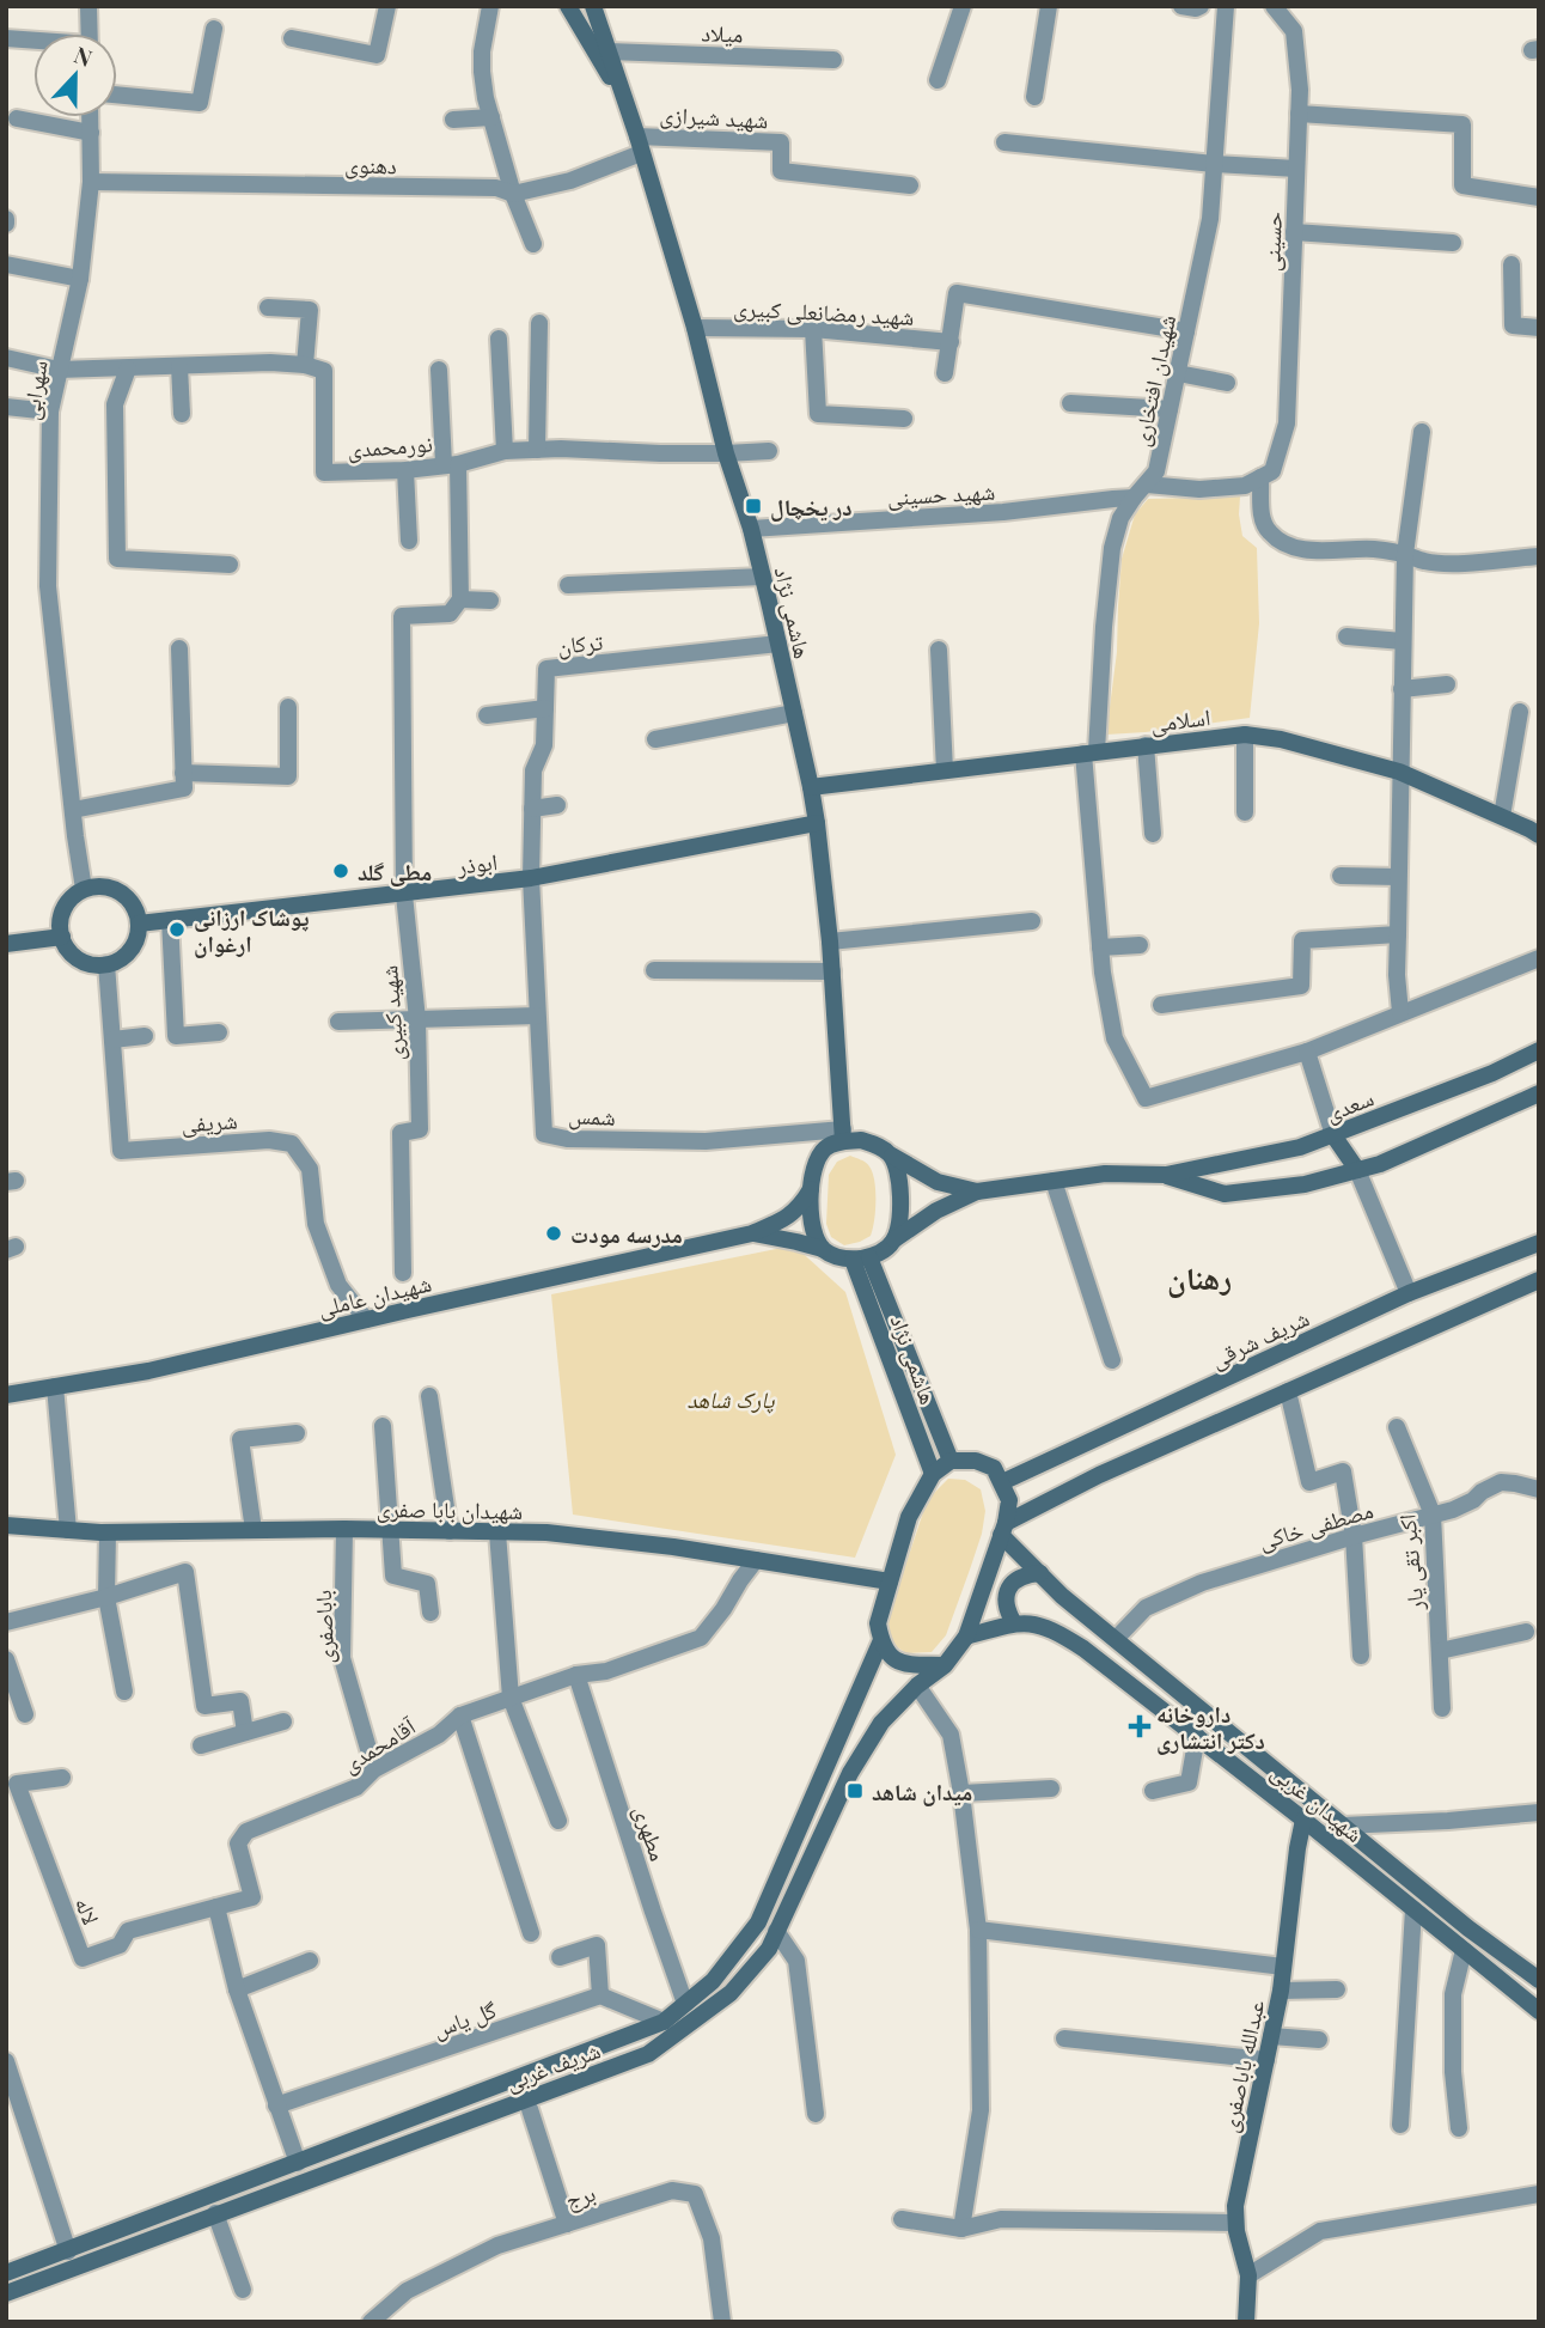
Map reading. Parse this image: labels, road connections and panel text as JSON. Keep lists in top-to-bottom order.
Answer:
{
  "streets": {
    "main road": [
      "هاشمی نژاد",
      "اسلامی",
      "ابوذر",
      "سعدی",
      "شهیدان عاملی",
      "شریف شرقی",
      "شهیدان بابا صفری",
      "شهیدان غربی",
      "شریف غربی",
      "عبدالله باباصفری"
    ],
    "street": [
      "میلاد",
      "شهید شیرازی",
      "دهنوی",
      "حسینی",
      "شهید رمضانعلی کبیری",
      "شهیدان افتخاری",
      "سهرابی",
      "نورمحمدی",
      "شهید حسینی",
      "ترکان",
      "شهید کبیری",
      "شمس",
      "شریفی",
      "مصطفی خاکی",
      "اکبر تقی یار",
      "باباصفری",
      "آقامحمدی",
      "مطهری",
      "لاله",
      "گل یاس",
      "برج"
    ]
  },
  "crossings": [
    ["میلاد", "هاشمی نژاد"],
    ["شهید شیرازی", "دهنوی"],
    ["شهید شیرازی", "هاشمی نژاد"],
    ["دهنوی", "سهرابی"],
    ["دهنوی", "هاشمی نژاد"],
    ["شهید رمضانعلی کبیری", "هاشمی نژاد"],
    ["شهیدان افتخاری", "شهید حسینی"],
    ["شهیدان افتخاری", "اسلامی"],
    ["سهرابی", "ابوذر"],
    ["سهرابی", "شریفی"],
    ["نورمحمدی", "هاشمی نژاد"],
    ["شهید حسینی", "هاشمی نژاد"],
    ["هاشمی نژاد", "ترکان"],
    ["هاشمی نژاد", "اسلامی"],
    ["هاشمی نژاد", "ابوذر"],
    ["هاشمی نژاد", "شمس"],
    ["هاشمی نژاد", "شهیدان عاملی"],
    ["ترکان", "ابوذر"],
    ["ترکان", "شمس"],
    ["ابوذر", "شهید کبیری"],
    ["ابوذر", "شمس"],
    ["ابوذر", "شریفی"],
    ["شمس", "شهیدان عاملی"],
    ["شریفی", "شهیدان عاملی"],
    ["شهیدان بابا صفری", "باباصفری"],
    ["شهیدان بابا صفری", "آقامحمدی"],
    ["مصطفی خاکی", "اکبر تقی یار"],
    ["مصطفی خاکی", "شهیدان غربی"],
    ["باباصفری", "آقامحمدی"],
    ["آقامحمدی", "مطهری"],
    ["آقامحمدی", "لاله"],
    ["شهیدان غربی", "عبدالله باباصفری"],
    ["مطهری", "شریف غربی"]
  ],
  "districts": ["رهنان"],
  "parks": ["پارک شاهد"],
  "places": {
    "transit": ["در یخچال", "میدان شاهد"],
    "other": ["مطی گلد", "پوشاک ارزانی ارغوان", "مدرسه مودت"],
    "health": ["داروخانه دکتر انتشاری"]
  },
  "north": "top"
}
